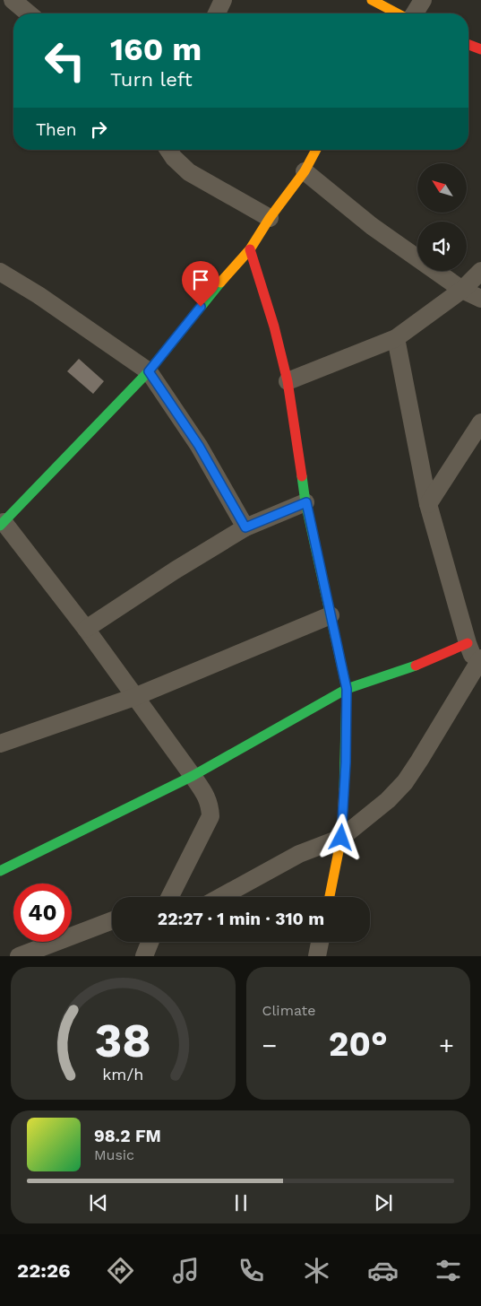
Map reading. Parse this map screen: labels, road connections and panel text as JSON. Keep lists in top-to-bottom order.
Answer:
{
  "north": "top left",
  "page": {
    "turn": ["160 m", "Turn left"],
    "then": "Then",
    "limit": "40",
    "trip": "22:27 · 1 min · 310 m",
    "tile": "Climate",
    "heat": ["−", "20°", "+"],
    "song": ["98.2 FM", "Music"],
    "tabs": "22:26",
    "gauge": ["38", "km/h"]
  }
}
